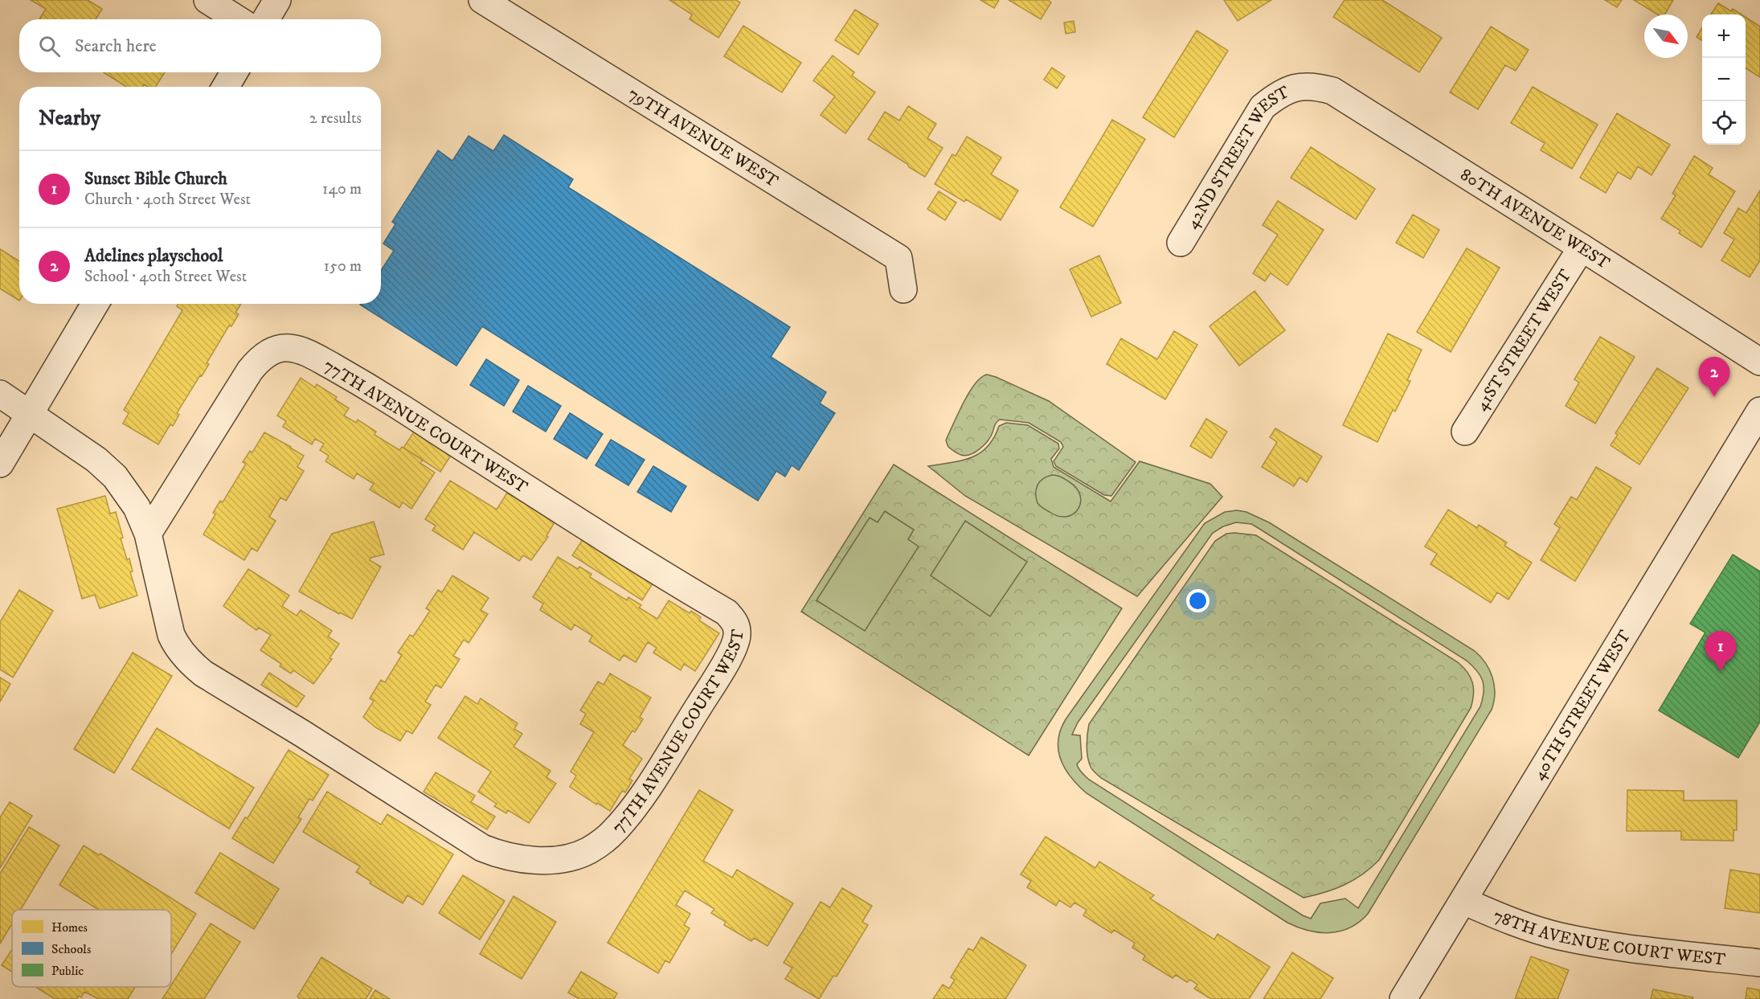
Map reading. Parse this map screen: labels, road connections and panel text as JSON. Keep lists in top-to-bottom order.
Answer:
{
  "streets": {
    "street": [
      "79TH AVENUE WEST",
      "42ND STREET WEST",
      "80TH AVENUE WEST",
      "41ST STREET WEST",
      "77TH AVENUE COURT WEST",
      "40TH STREET WEST",
      "78TH AVENUE COURT WEST"
    ]
  },
  "crossings": [
    ["42ND STREET WEST", "80TH AVENUE WEST"],
    ["80TH AVENUE WEST", "41ST STREET WEST"],
    ["40TH STREET WEST", "78TH AVENUE COURT WEST"]
  ],
  "legend": ["Homes", "Schools", "Public"],
  "north": "bottom right",
  "page": {
    "map_buttons": ["+", "−"],
    "search": "Search here",
    "heading": ["Nearby", "2 results"],
    "list": [
      {
        "mark": "1",
        "name": "Sunset Bible Church",
        "note": "Church · 40th Street West",
        "value": "140 m"
      },
      {
        "mark": "2",
        "name": "Adelines playschool",
        "note": "School · 40th Street West",
        "value": "150 m"
      }
    ],
    "pins": ["2", "1"]
  }
}
